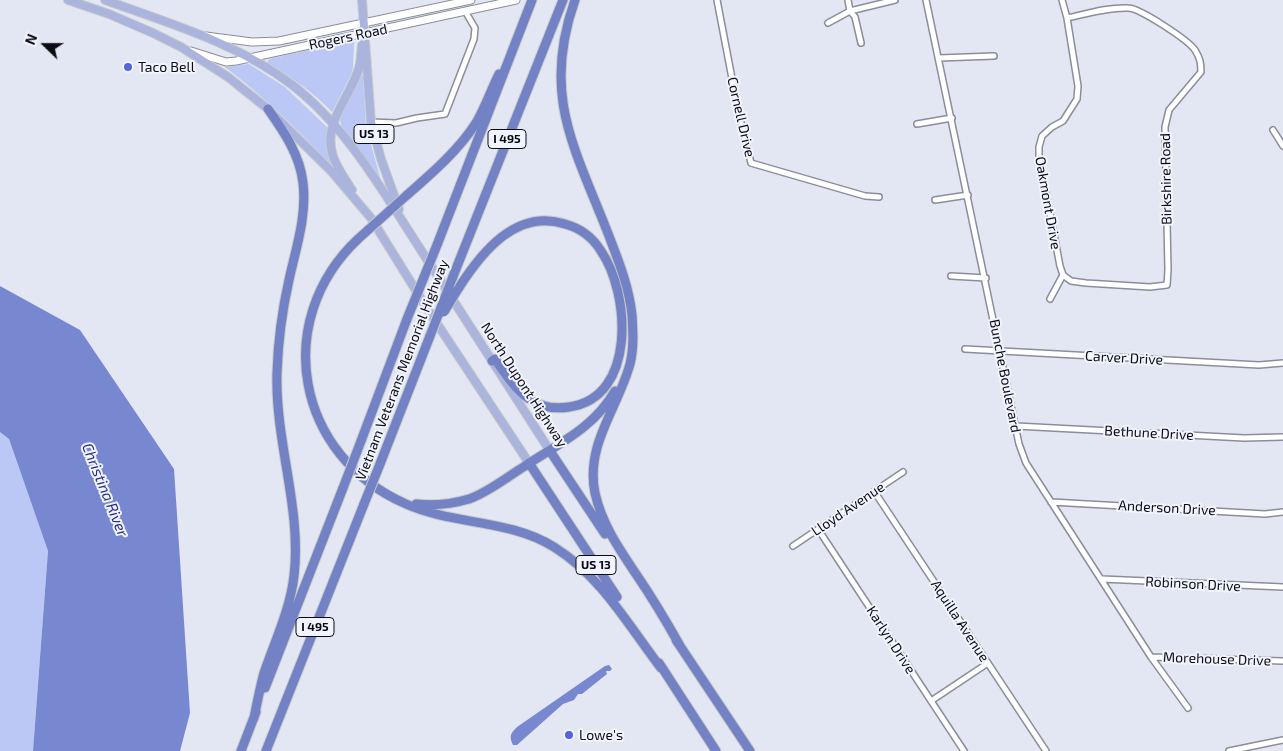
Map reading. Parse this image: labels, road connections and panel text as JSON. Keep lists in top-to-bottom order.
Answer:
{
  "streets": {
    "highway": [
      "US 13",
      "I 495",
      "Vietnam Veterans Memorial Highway",
      "North Dupont Highway"
    ],
    "street": [
      "Rogers Road",
      "Cornell Drive",
      "Birkshire Road",
      "Oakmont Drive",
      "Carver Drive",
      "Bunche Boulevard",
      "Bethune Drive",
      "Anderson Drive",
      "Lloyd Avenue",
      "Robinson Drive",
      "Aquilla Avenue",
      "Karlyn Drive",
      "Morehouse Drive"
    ]
  },
  "crossings": [
    ["Rogers Road", "US 13"],
    ["Rogers Road", "North Dupont Highway"],
    ["US 13", "North Dupont Highway"],
    ["Birkshire Road", "Oakmont Drive"],
    ["Carver Drive", "Bunche Boulevard"],
    ["Bunche Boulevard", "Bethune Drive"],
    ["Bunche Boulevard", "Anderson Drive"],
    ["Bunche Boulevard", "Robinson Drive"],
    ["Bunche Boulevard", "Morehouse Drive"],
    ["Lloyd Avenue", "Aquilla Avenue"],
    ["Lloyd Avenue", "Karlyn Drive"]
  ],
  "water": ["Christina River"],
  "places": ["Taco Bell", "Lowe's"],
  "north": "left"
}
